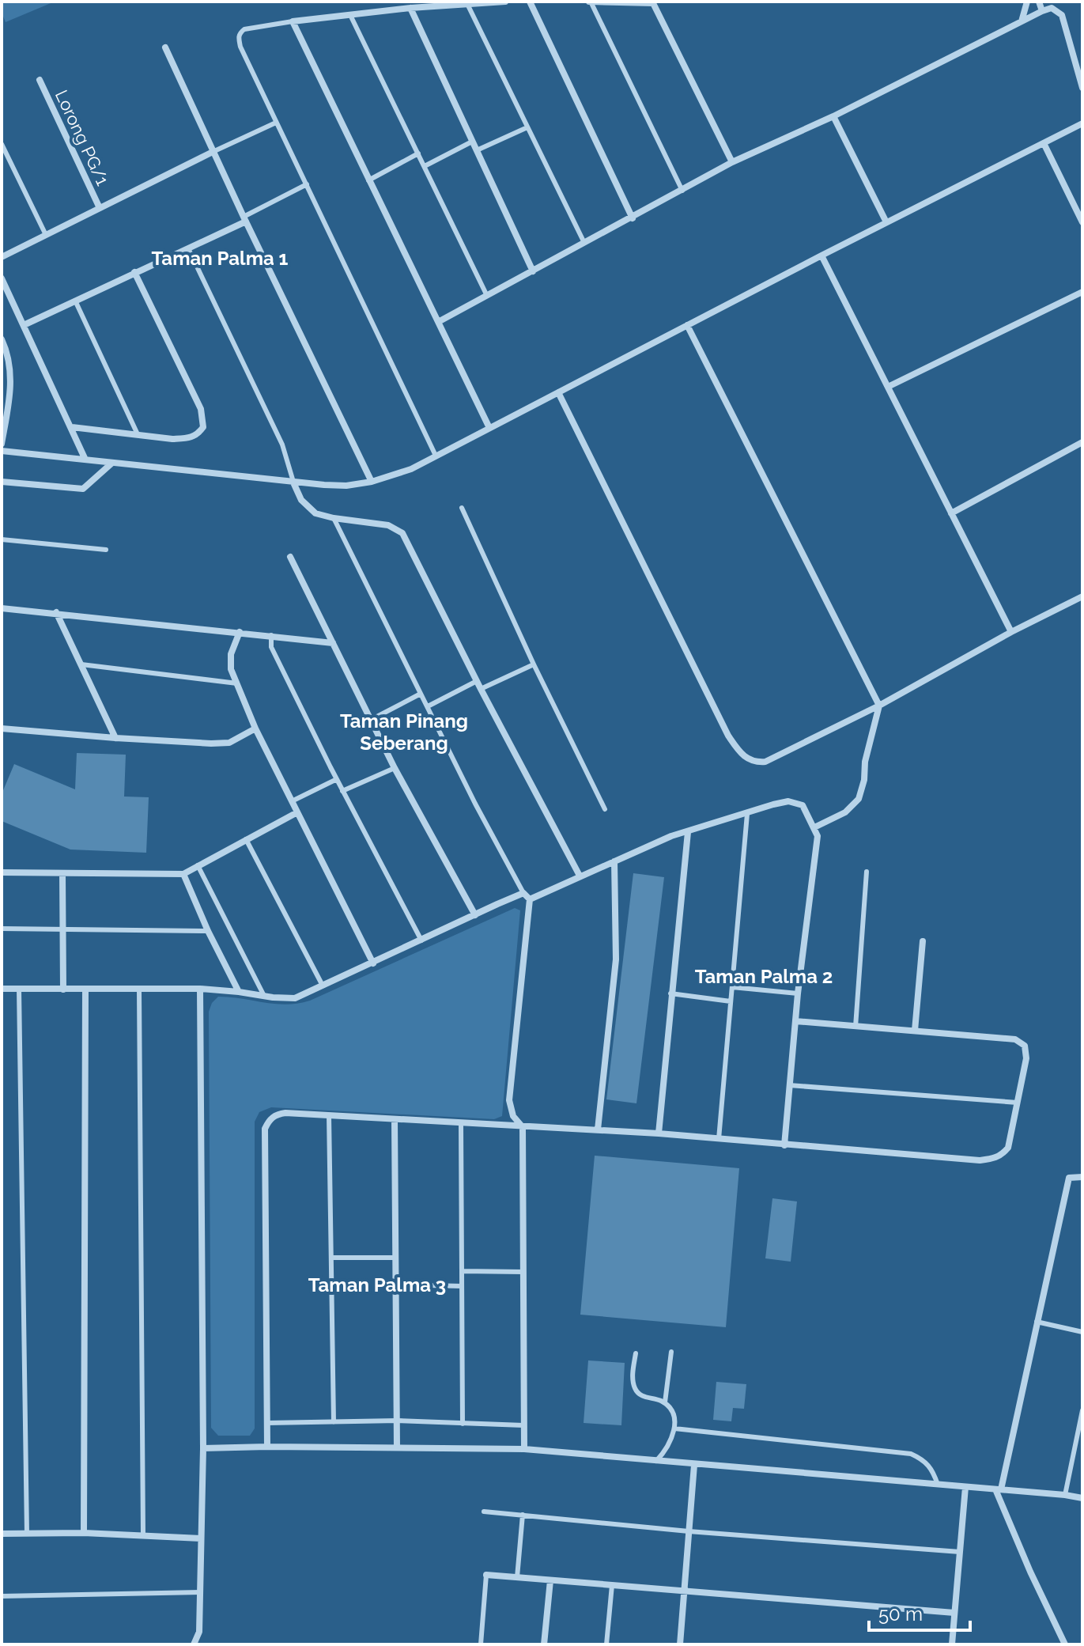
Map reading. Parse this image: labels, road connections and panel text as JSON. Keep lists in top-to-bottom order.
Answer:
{
  "streets": {
    "street": ["Lorong PG/1"]
  },
  "districts": [
    "Taman Palma 1",
    "Taman Pinang Seberang",
    "Taman Palma 2",
    "Taman Palma 3"
  ],
  "scale_bar": "50 m"
}
